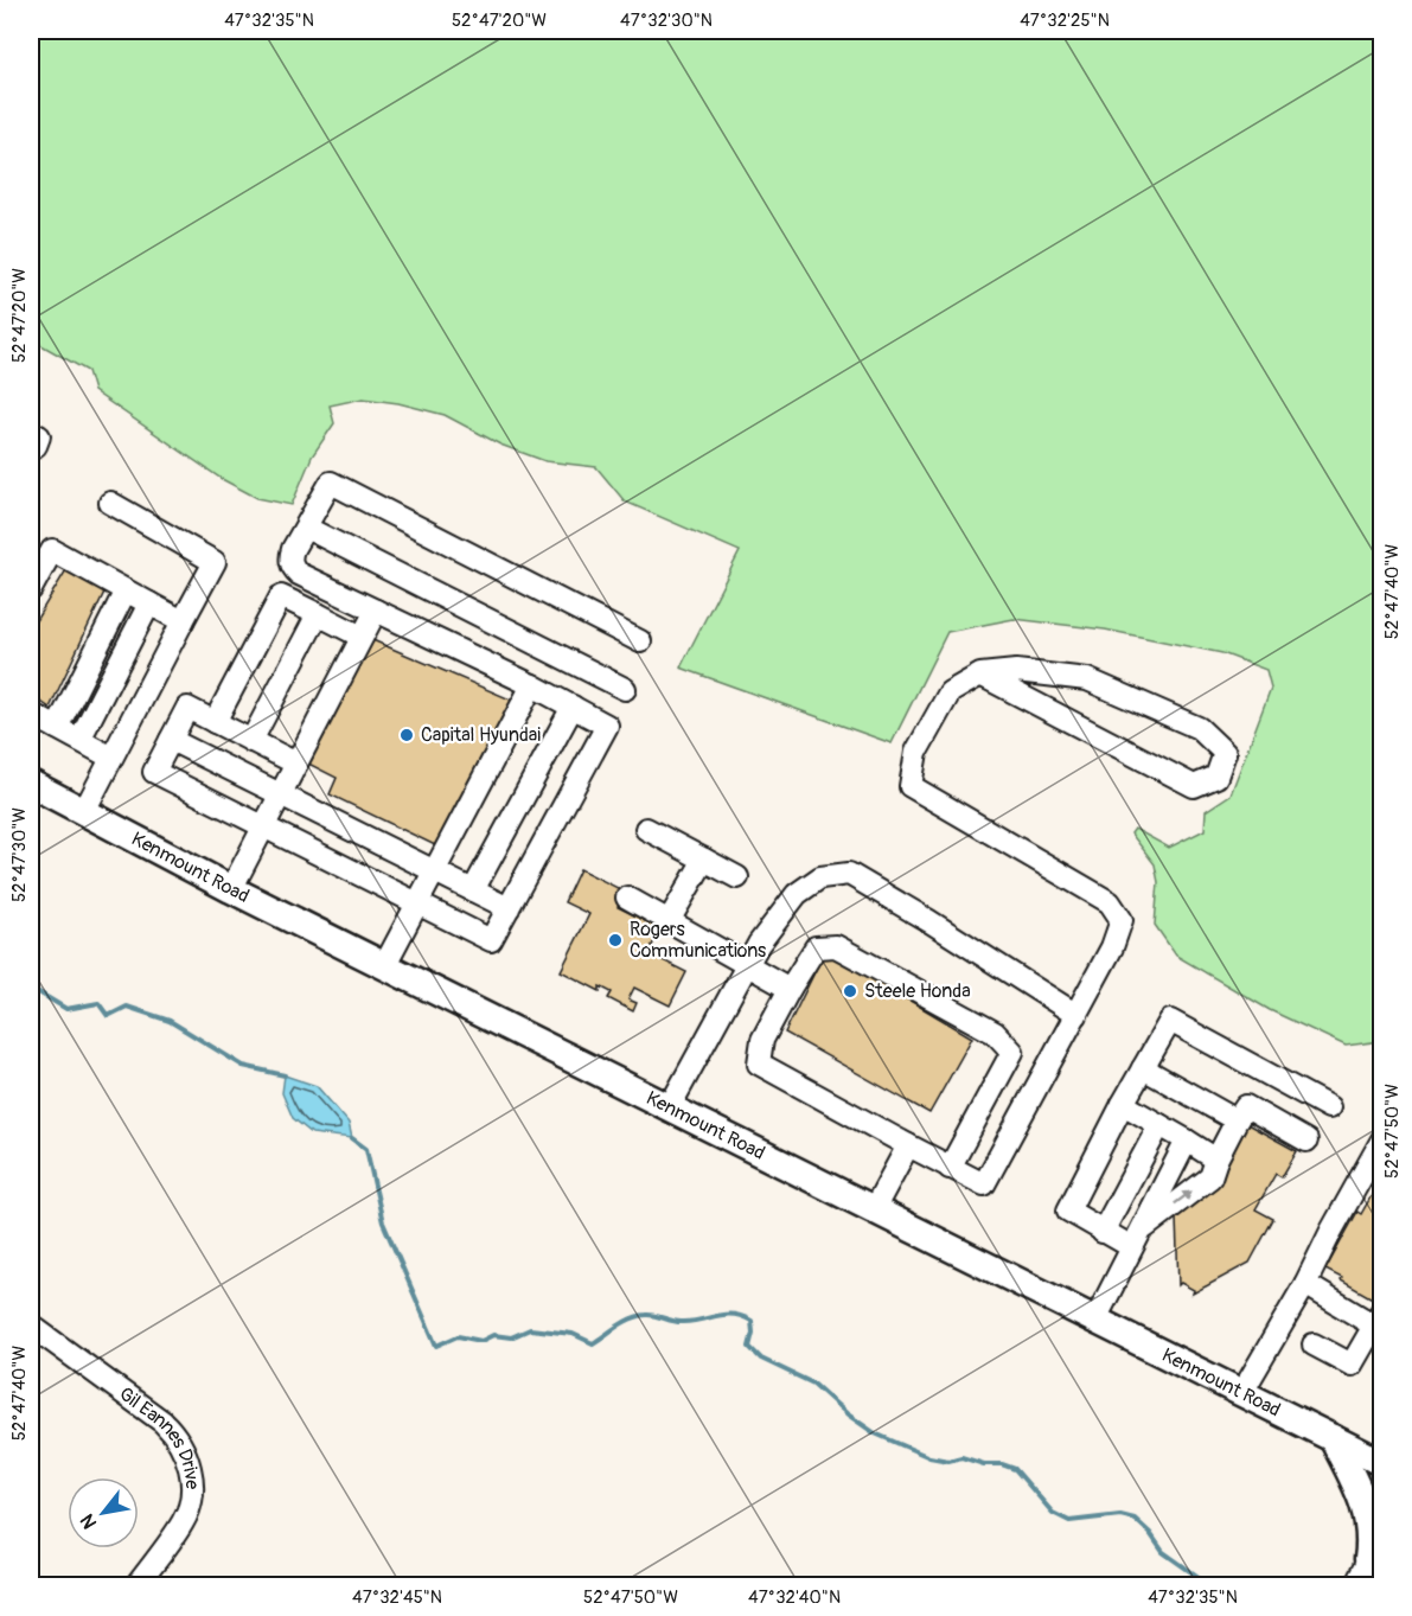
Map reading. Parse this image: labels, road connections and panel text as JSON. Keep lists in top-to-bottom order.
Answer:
{
  "streets": {
    "main road": ["Kenmount Road"],
    "street": ["Gil Eannes Drive"]
  },
  "places": ["Capital Hyundai", "Rogers Communications", "Steele Honda"],
  "north": "bottom left",
  "coordinates": [
    "47°32'35\"N",
    "52°47'20\"W",
    "47°32'30\"N",
    "47°32'25\"N",
    "52°47'40\"W",
    "52°47'30\"W",
    "52°47'50\"W",
    "47°32'45\"N",
    "47°32'40\"N"
  ]
}
